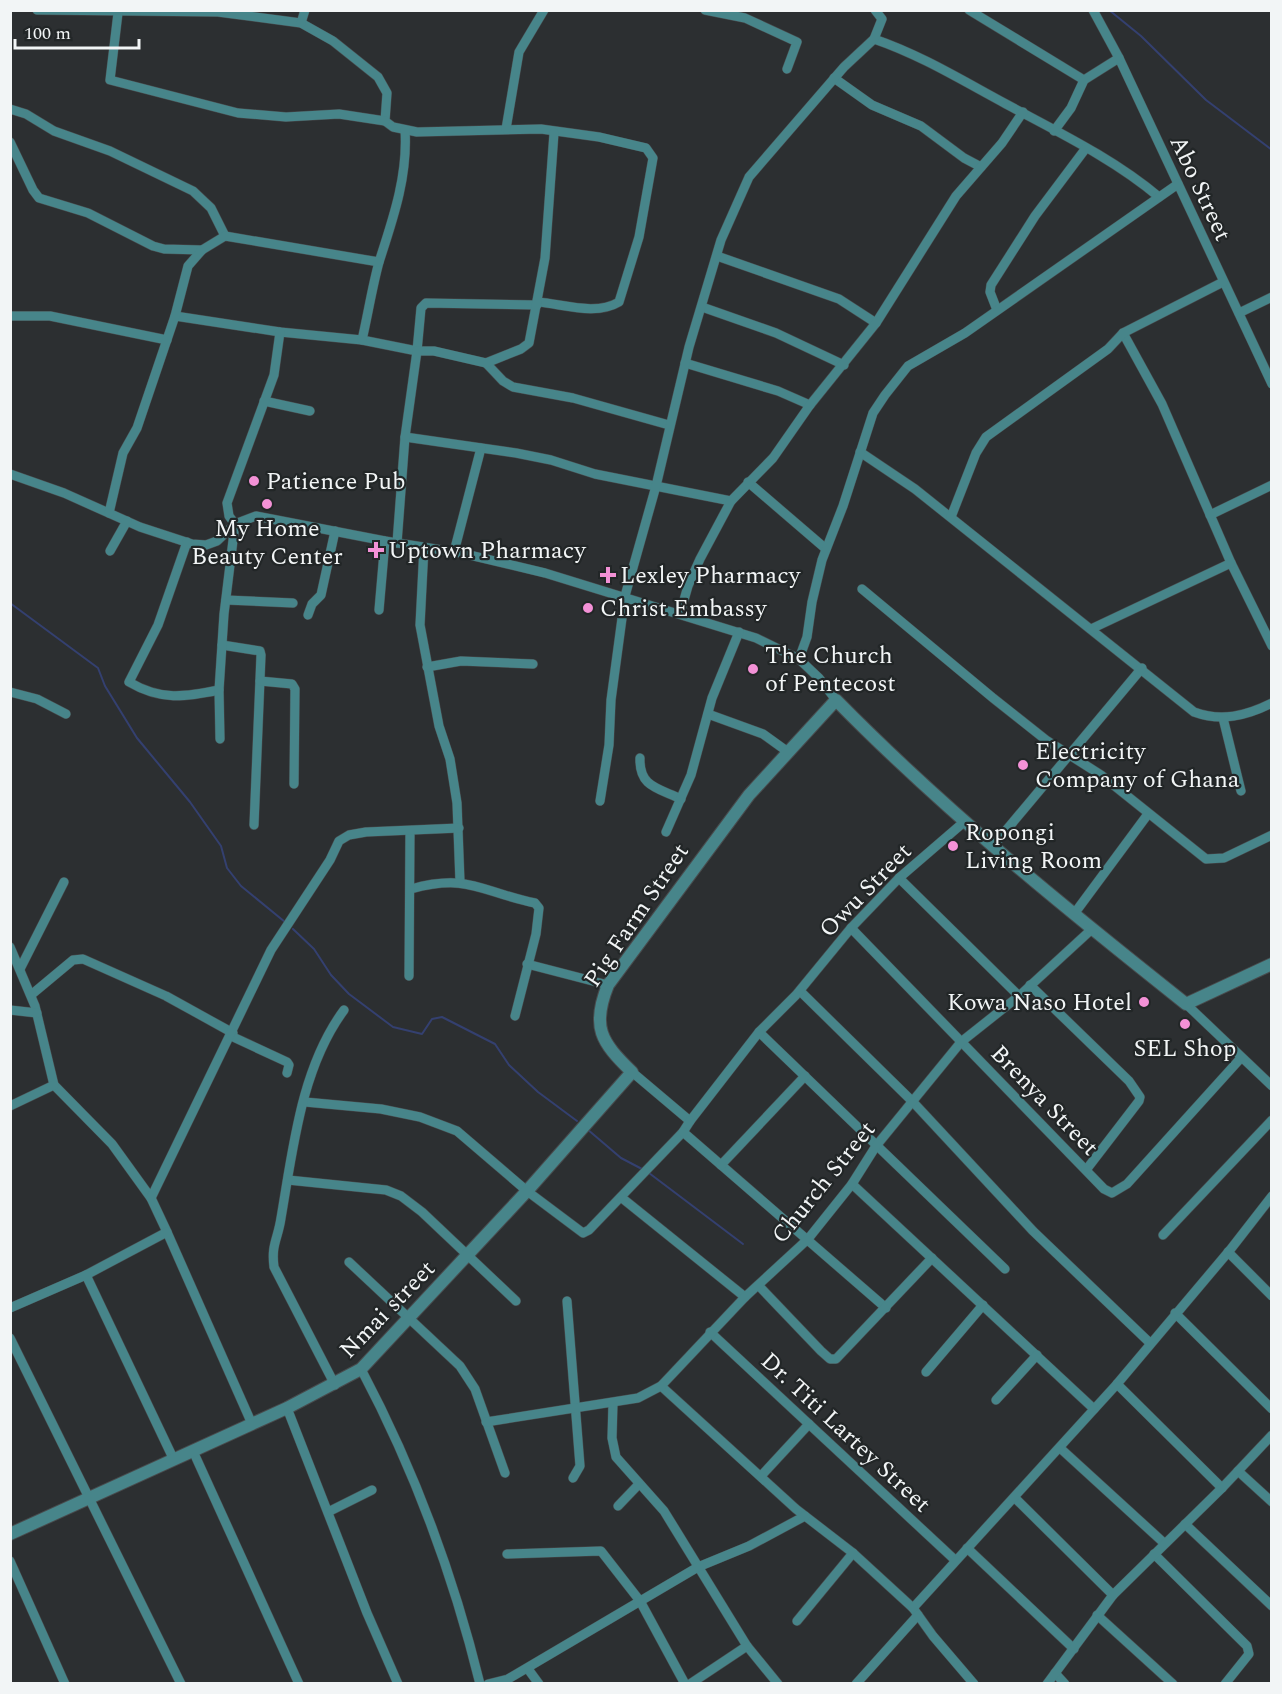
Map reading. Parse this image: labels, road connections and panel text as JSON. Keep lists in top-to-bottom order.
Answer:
{
  "streets": {
    "street": [
      "Abo Street",
      "Owu Street",
      "Pig Farm Street",
      "Brenya Street",
      "Church Street",
      "Nmai street",
      "Dr. Titi Lartey Street"
    ]
  },
  "crossings": [
    ["Owu Street", "Brenya Street"],
    ["Pig Farm Street", "Nmai street"],
    ["Brenya Street", "Church Street"],
    ["Church Street", "Dr. Titi Lartey Street"]
  ],
  "places": {
    "other": [
      "Patience Pub",
      "My Home Beauty Center",
      "Christ Embassy",
      "The Church of Pentecost",
      "Electricity Company of Ghana",
      "Ropongi Living Room",
      "Kowa Naso Hotel",
      "SEL Shop"
    ],
    "health": ["Uptown Pharmacy", "Lexley Pharmacy"]
  },
  "scale_bar": "100 m"
}
